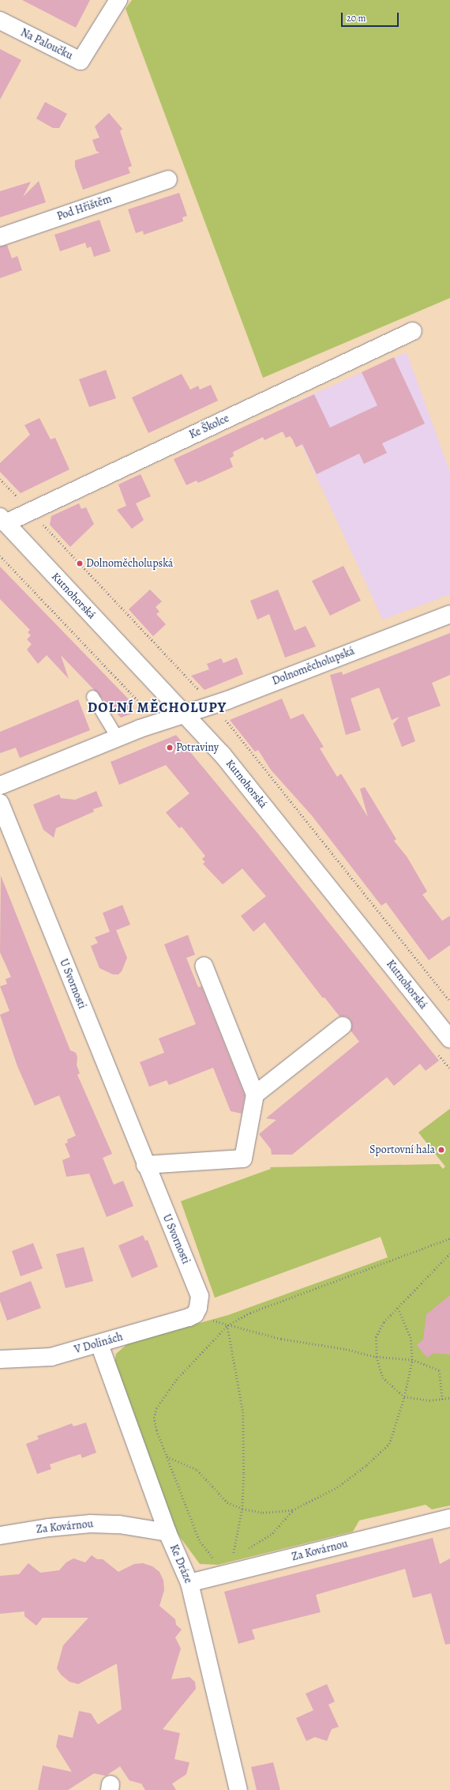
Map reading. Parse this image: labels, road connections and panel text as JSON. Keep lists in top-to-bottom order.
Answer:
{
  "streets": {
    "street": [
      "Na Paloučku",
      "Pod Hřištěm",
      "Ke Školce",
      "Kutnohorská",
      "Dolnoměcholupská",
      "U Svornosti",
      "V Dolinách",
      "Za Kovárnou",
      "Ke Dráze"
    ]
  },
  "crossings": [
    ["Ke Školce", "Kutnohorská"],
    ["Kutnohorská", "Dolnoměcholupská"],
    ["U Svornosti", "V Dolinách"],
    ["V Dolinách", "Ke Dráze"],
    ["Za Kovárnou", "Ke Dráze"]
  ],
  "districts": ["DOLNÍ MĚCHOLUPY"],
  "places": ["Dolnoměcholupská", "Potraviny", "Sportovní hala"],
  "scale_bar": "20 m"
}
